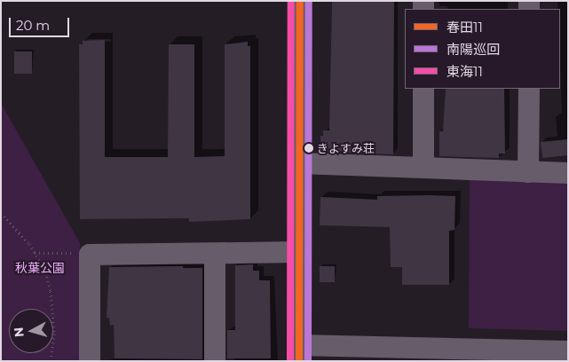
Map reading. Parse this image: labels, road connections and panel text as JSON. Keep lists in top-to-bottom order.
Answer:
{
  "parks": ["秋葉公園"],
  "places": ["きよすみ荘"],
  "lines": ["transit line 春田11", "transit line 南陽巡回", "transit line 東海11"],
  "legend": ["春田11", "南陽巡回", "東海11"],
  "scale_bar": "20 m",
  "north": "left"
}
